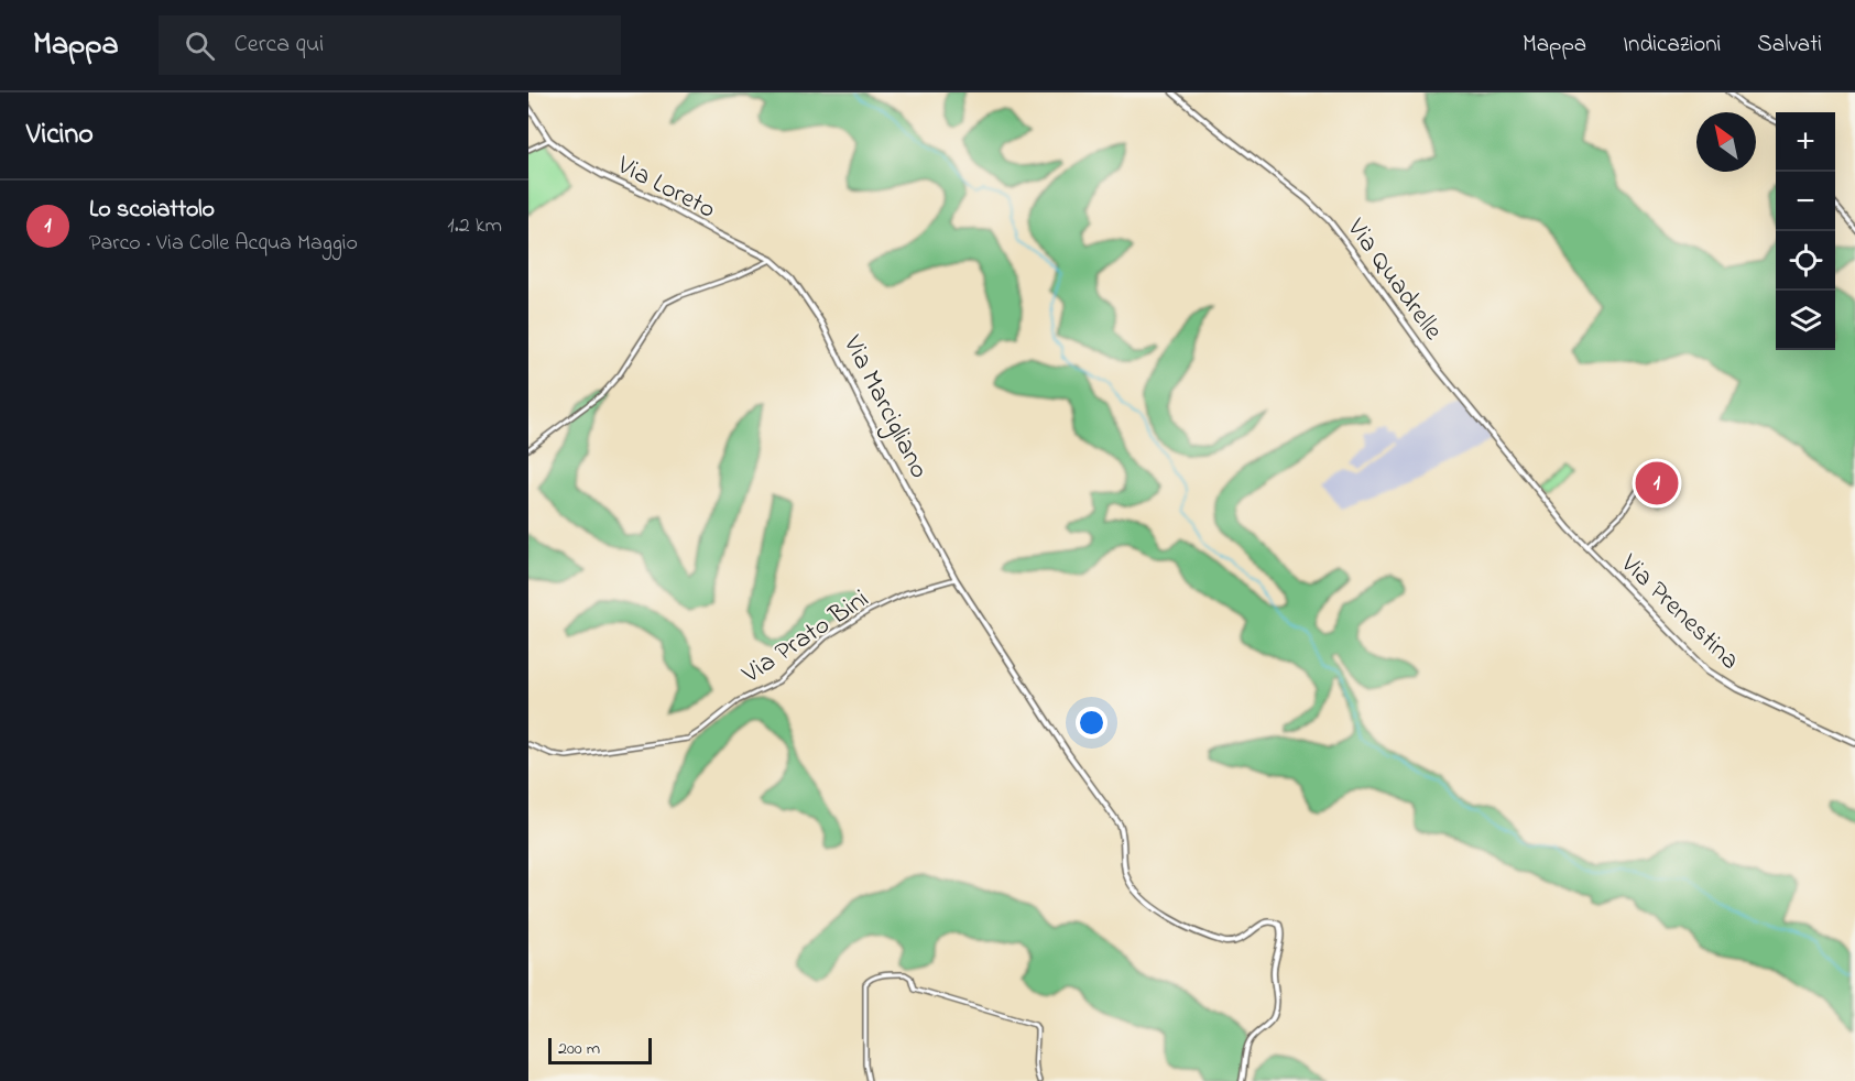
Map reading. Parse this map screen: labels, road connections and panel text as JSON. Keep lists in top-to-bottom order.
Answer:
{
  "streets": {
    "street": [
      "Via Loreto",
      "Via Quadrelle",
      "Via Marcigliano",
      "Via Prenestina",
      "Via Prato Bini"
    ]
  },
  "crossings": [
    ["Via Loreto", "Via Marcigliano"],
    ["Via Quadrelle", "Via Prenestina"],
    ["Via Marcigliano", "Via Prato Bini"]
  ],
  "scale_bar": "200 m",
  "north": "top left",
  "page": {
    "header": "Mappa",
    "search": "Cerca qui",
    "nav": ["Mappa", "Indicazioni", "Salvati"],
    "heading": "Vicino",
    "map_buttons": ["+", "−"],
    "list": [
      {
        "mark": "1",
        "name": "Lo scoiattolo",
        "note": "Parco · Via Colle Acqua Maggio",
        "value": "1.2 km"
      }
    ],
    "pins": "1",
    "scale": "200 m"
  }
}
